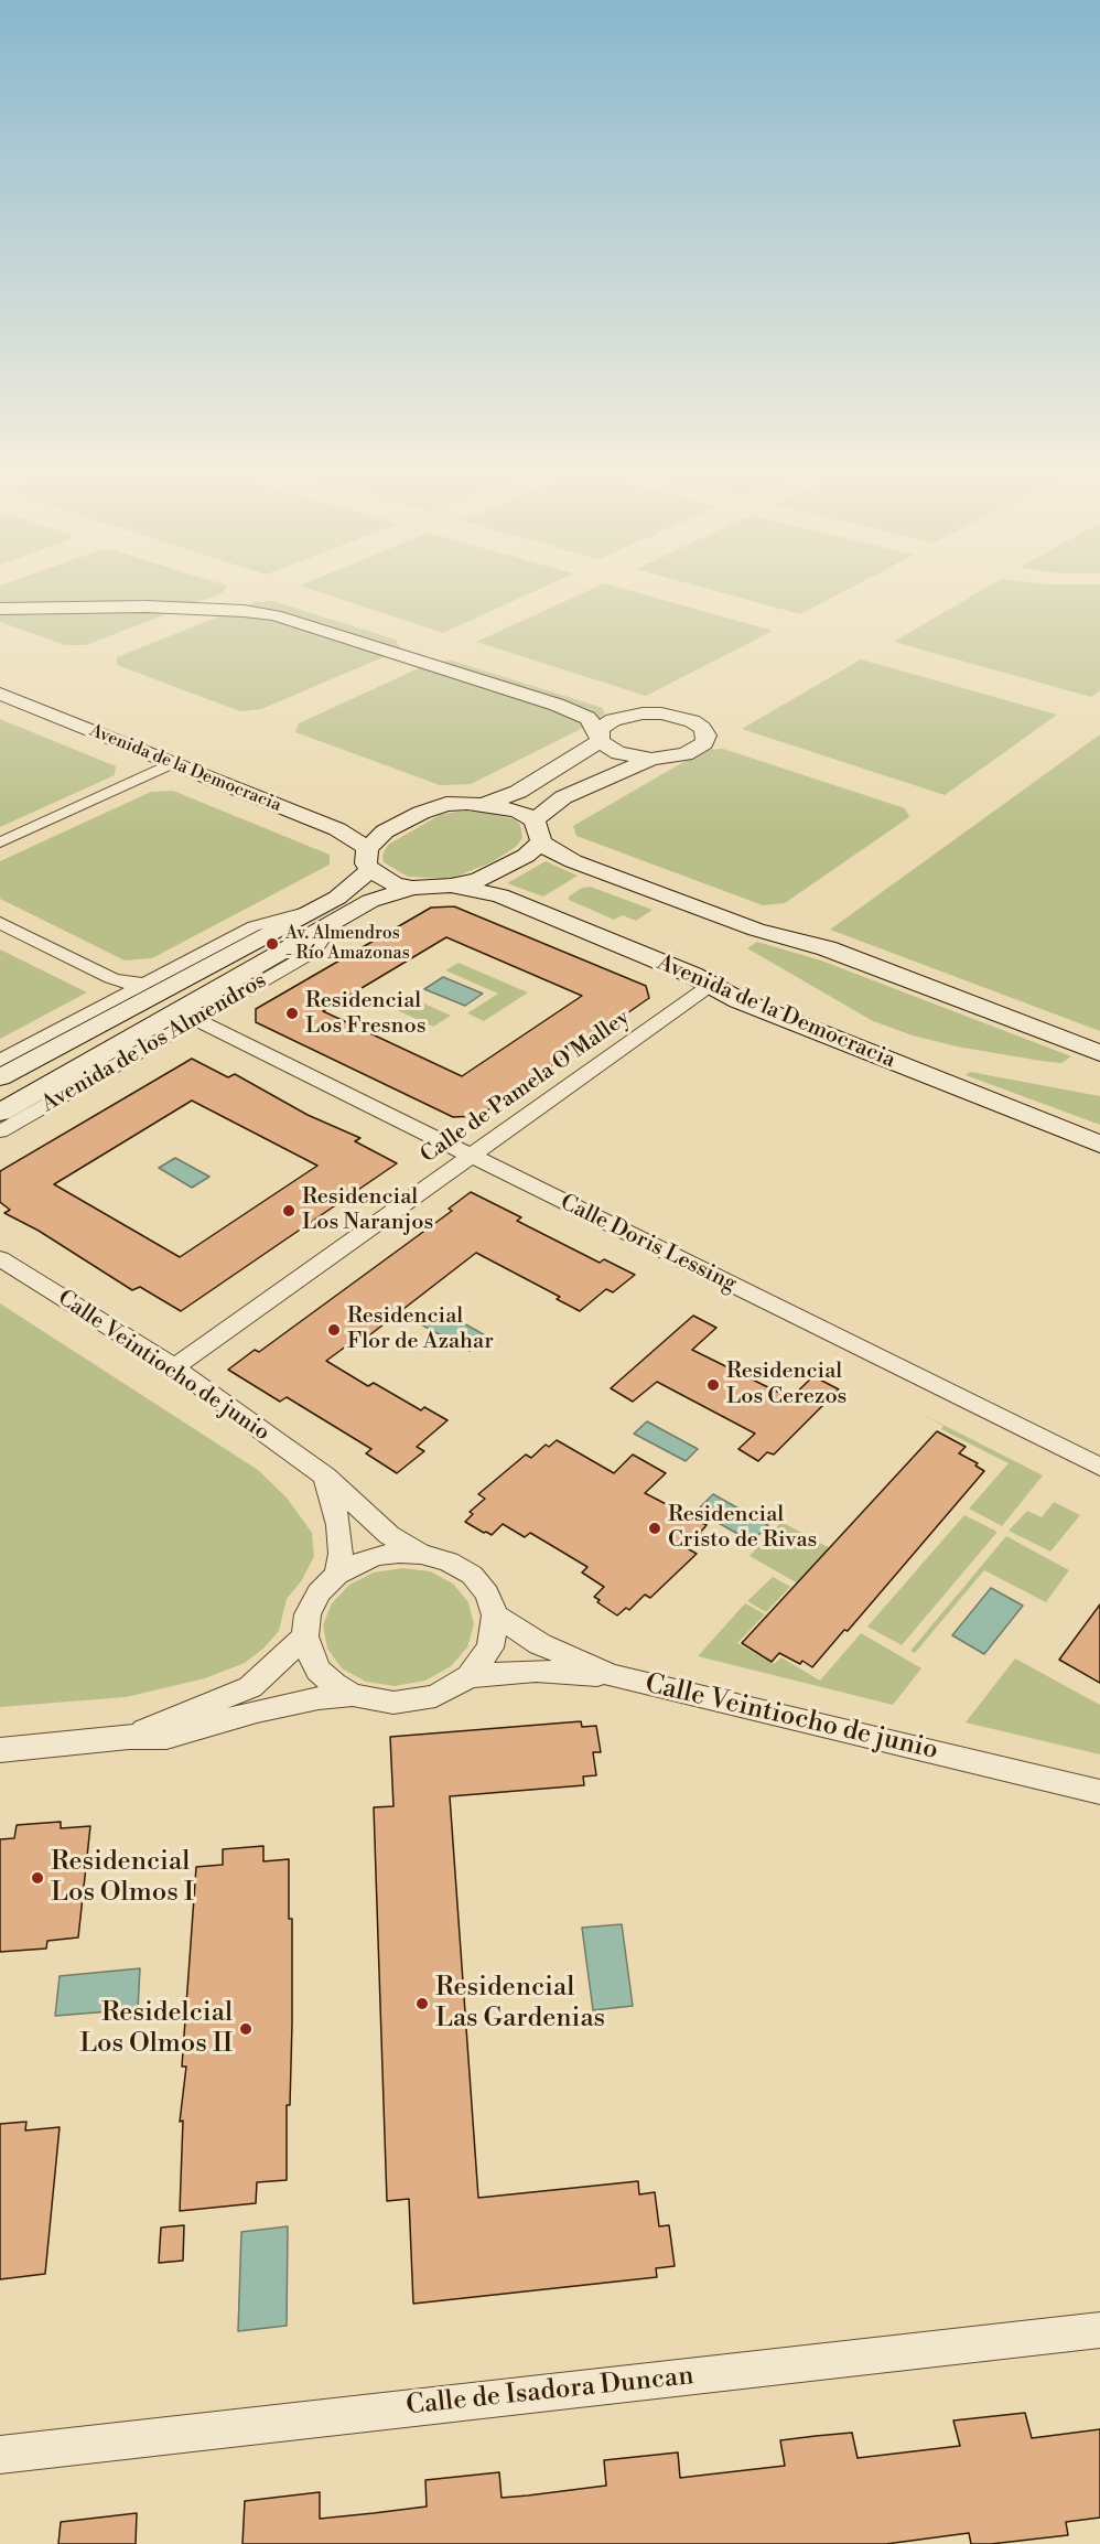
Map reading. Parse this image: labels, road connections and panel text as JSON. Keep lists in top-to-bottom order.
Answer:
{
  "streets": {
    "street": [
      "Avenida de la Democracia",
      "Avenida de los Almendros",
      "Calle de Pamela O'Malley",
      "Calle Doris Lessing",
      "Calle Veintiocho de junio",
      "Calle de Isadora Duncan"
    ]
  },
  "crossings": [
    ["Avenida de la Democracia", "Calle de Pamela O'Malley"],
    ["Avenida de los Almendros", "Calle Doris Lessing"],
    ["Calle de Pamela O'Malley", "Calle Doris Lessing"],
    ["Calle de Pamela O'Malley", "Calle Veintiocho de junio"]
  ],
  "places": [
    "Av. Almendros - Río Amazonas",
    "Residencial Los Fresnos",
    "Residencial Los Naranjos",
    "Residencial Flor de Azahar",
    "Residencial Los Cerezos",
    "Residencial Cristo de Rivas",
    "Residencial Los Olmos I",
    "Residencial Las Gardenias",
    "Residelcial Los Olmos II"
  ]
}
